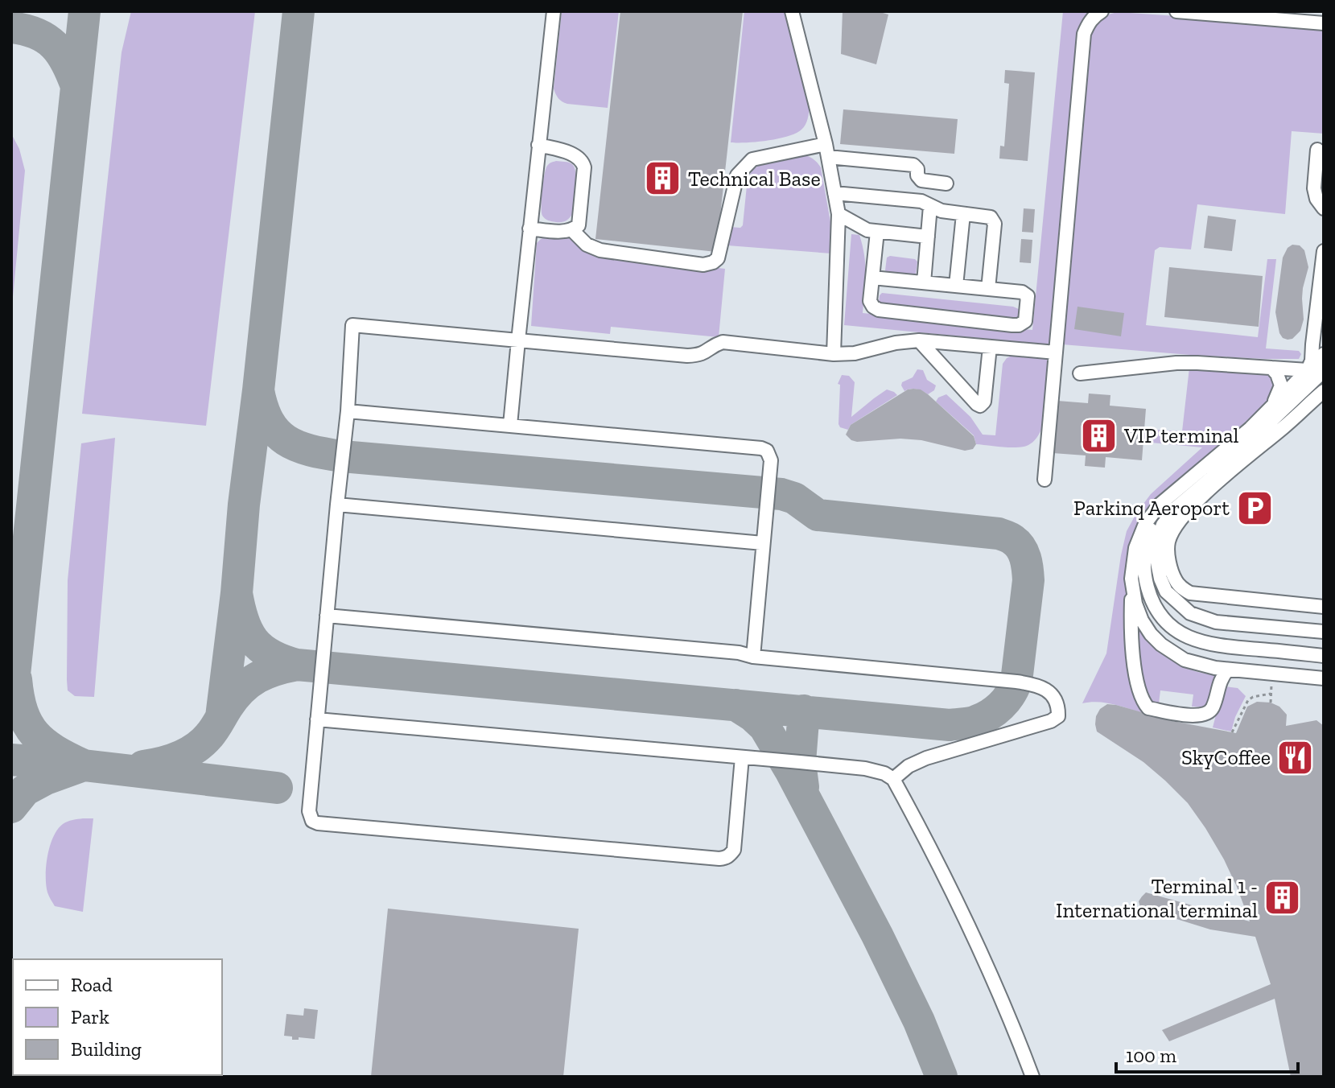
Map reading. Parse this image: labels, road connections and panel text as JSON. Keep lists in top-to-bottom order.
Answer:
{
  "places": {
    "building": ["Technical Base", "VIP terminal", "Terminal 1 - International terminal"],
    "parking": ["Parkinq Aeroport"],
    "restaurant": ["SkyCoffee"]
  },
  "legend": ["Road", "Park", "Building"],
  "scale_bar": "100 m"
}
